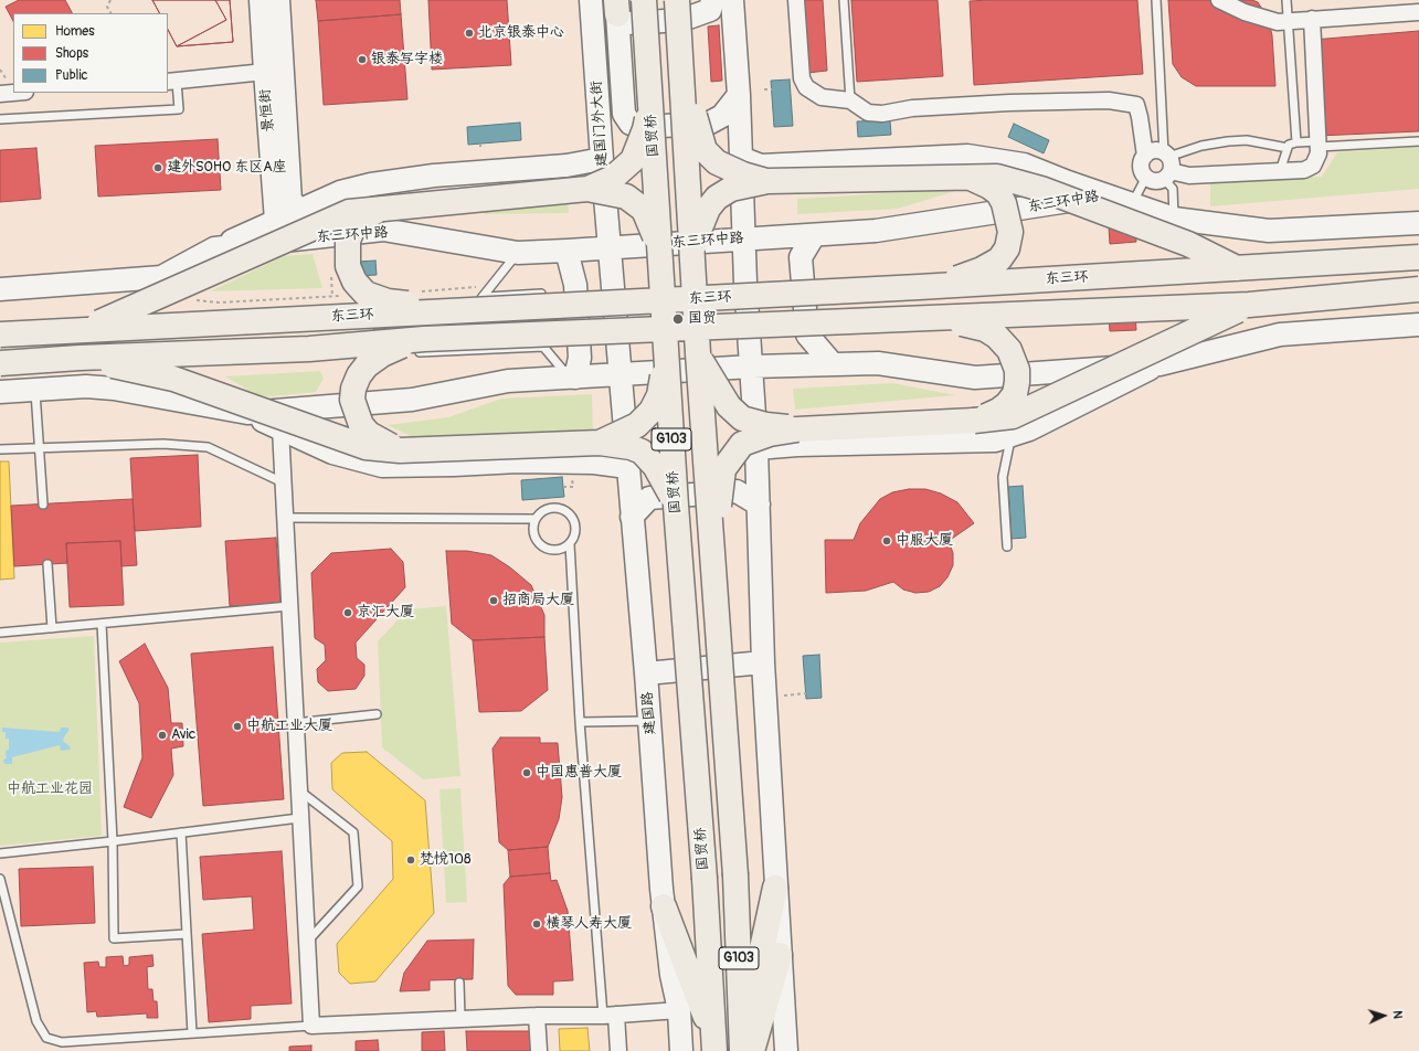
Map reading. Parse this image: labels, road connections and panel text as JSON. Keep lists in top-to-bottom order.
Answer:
{
  "streets": {
    "highway": ["国贸桥", "东三环", "G103"],
    "street": [
      "景恒街",
      "建国门外大街",
      "东三环中路",
      "建国路"
    ]
  },
  "crossings": [
    ["建国门外大街", "东三环中路"],
    ["建国门外大街", "建国路"]
  ],
  "parks": ["中航工业花园"],
  "places": [
    "北京银泰中心",
    "银泰写字楼",
    "建外SOHO 东区A座",
    "国贸",
    "中服大厦",
    "招商局大厦",
    "京汇大厦",
    "中航工业大厦",
    "Avic",
    "中国惠普大厦",
    "梵悦108",
    "横琴人寿大厦"
  ],
  "legend": ["Homes", "Shops", "Public"],
  "north": "right"
}
